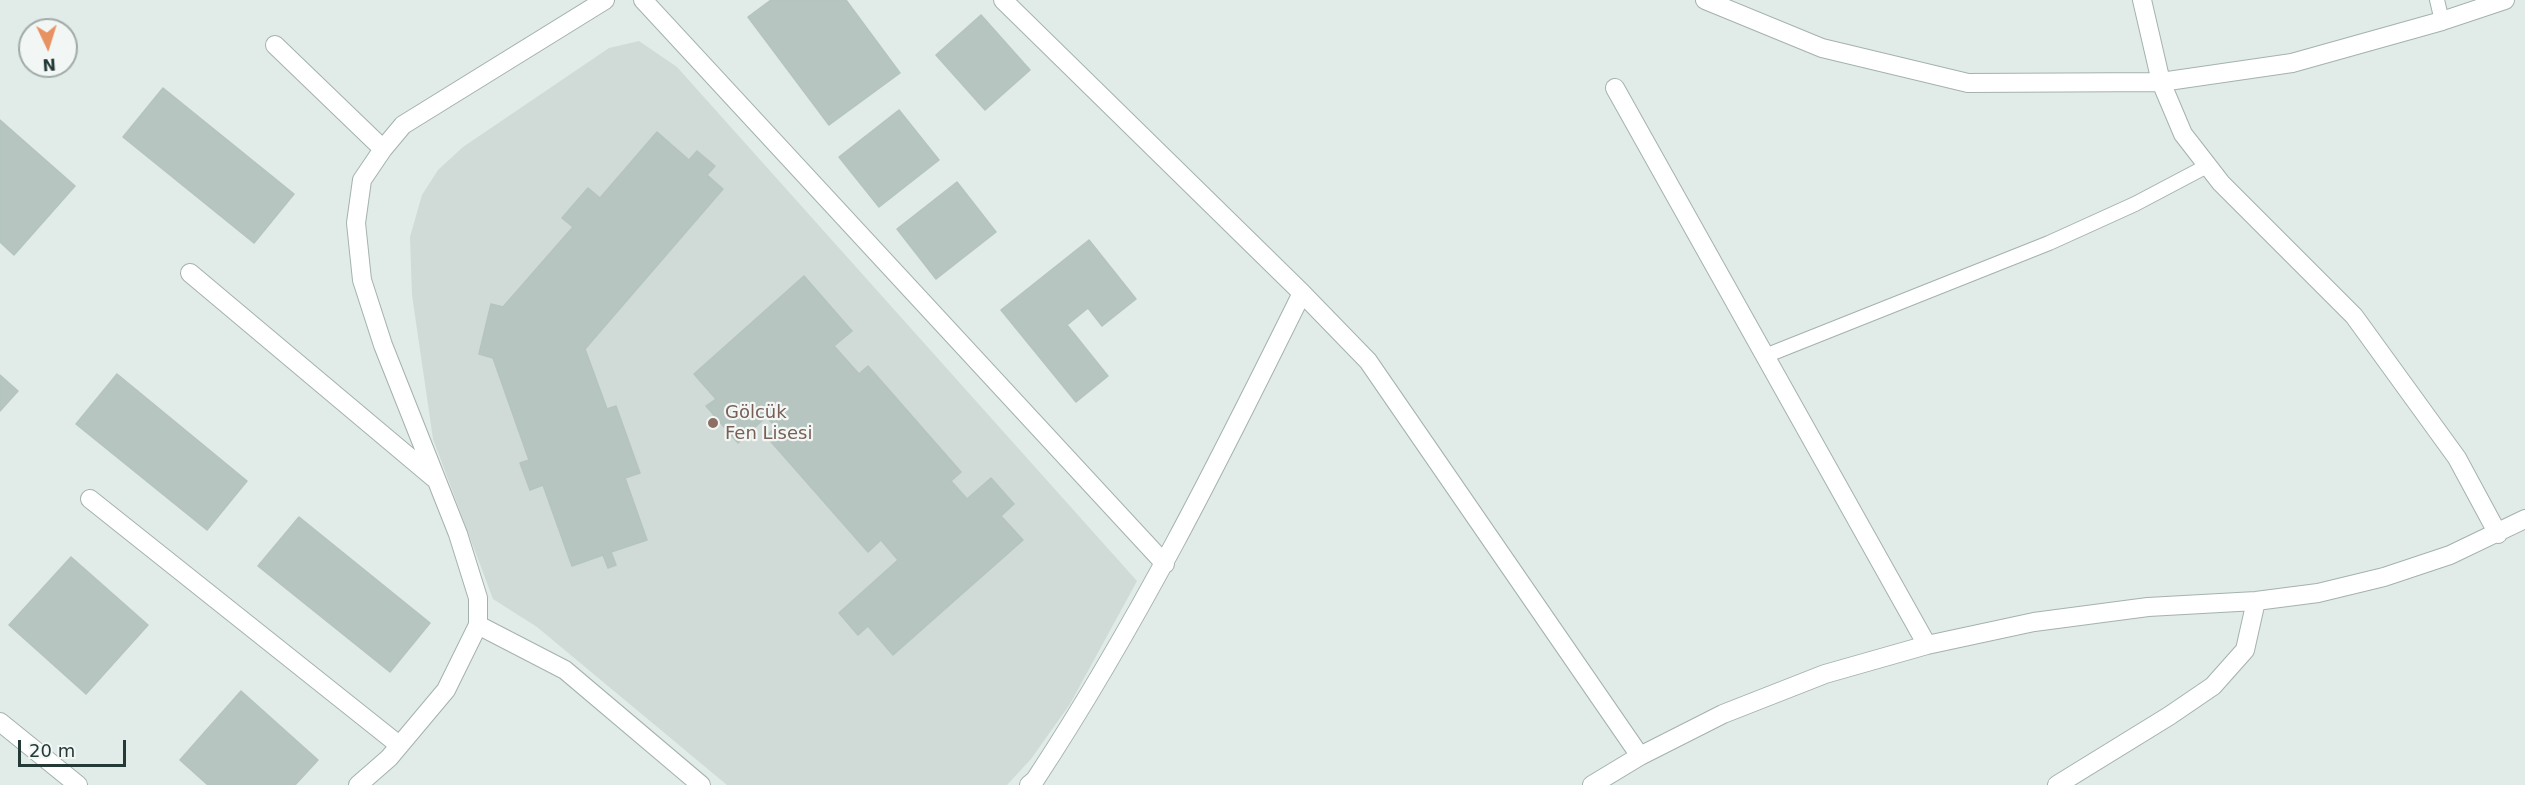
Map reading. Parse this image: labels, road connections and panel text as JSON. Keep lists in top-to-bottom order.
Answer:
{
  "places": ["Gölcük Fen Lisesi"],
  "scale_bar": "20 m",
  "north": "bottom"
}
